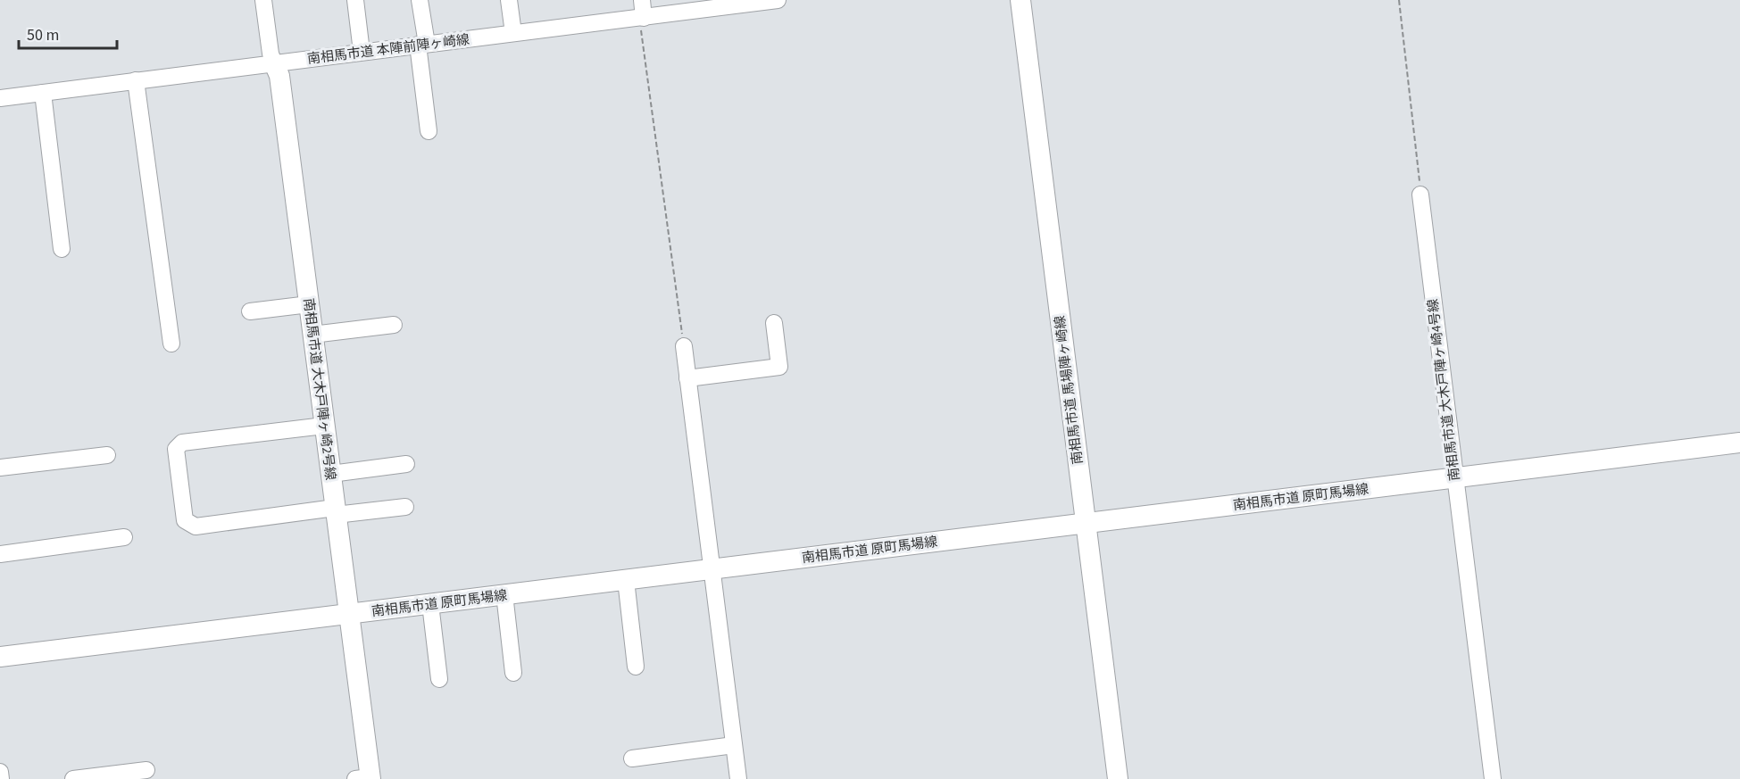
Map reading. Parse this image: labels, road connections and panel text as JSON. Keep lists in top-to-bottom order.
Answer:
{
  "streets": {
    "street": [
      "南相馬市道 本陣前陣ヶ崎線",
      "南相馬市道 大木戸陣ヶ崎2号線",
      "南相馬市道 馬場陣ヶ崎線",
      "南相馬市道 大木戸陣ヶ崎4号線",
      "南相馬市道 原町馬場線"
    ]
  },
  "crossings": [
    ["南相馬市道 本陣前陣ヶ崎線", "南相馬市道 大木戸陣ヶ崎2号線"],
    ["南相馬市道 大木戸陣ヶ崎2号線", "南相馬市道 原町馬場線"],
    ["南相馬市道 馬場陣ヶ崎線", "南相馬市道 原町馬場線"],
    ["南相馬市道 大木戸陣ヶ崎4号線", "南相馬市道 原町馬場線"]
  ],
  "scale_bar": "50 m"
}
